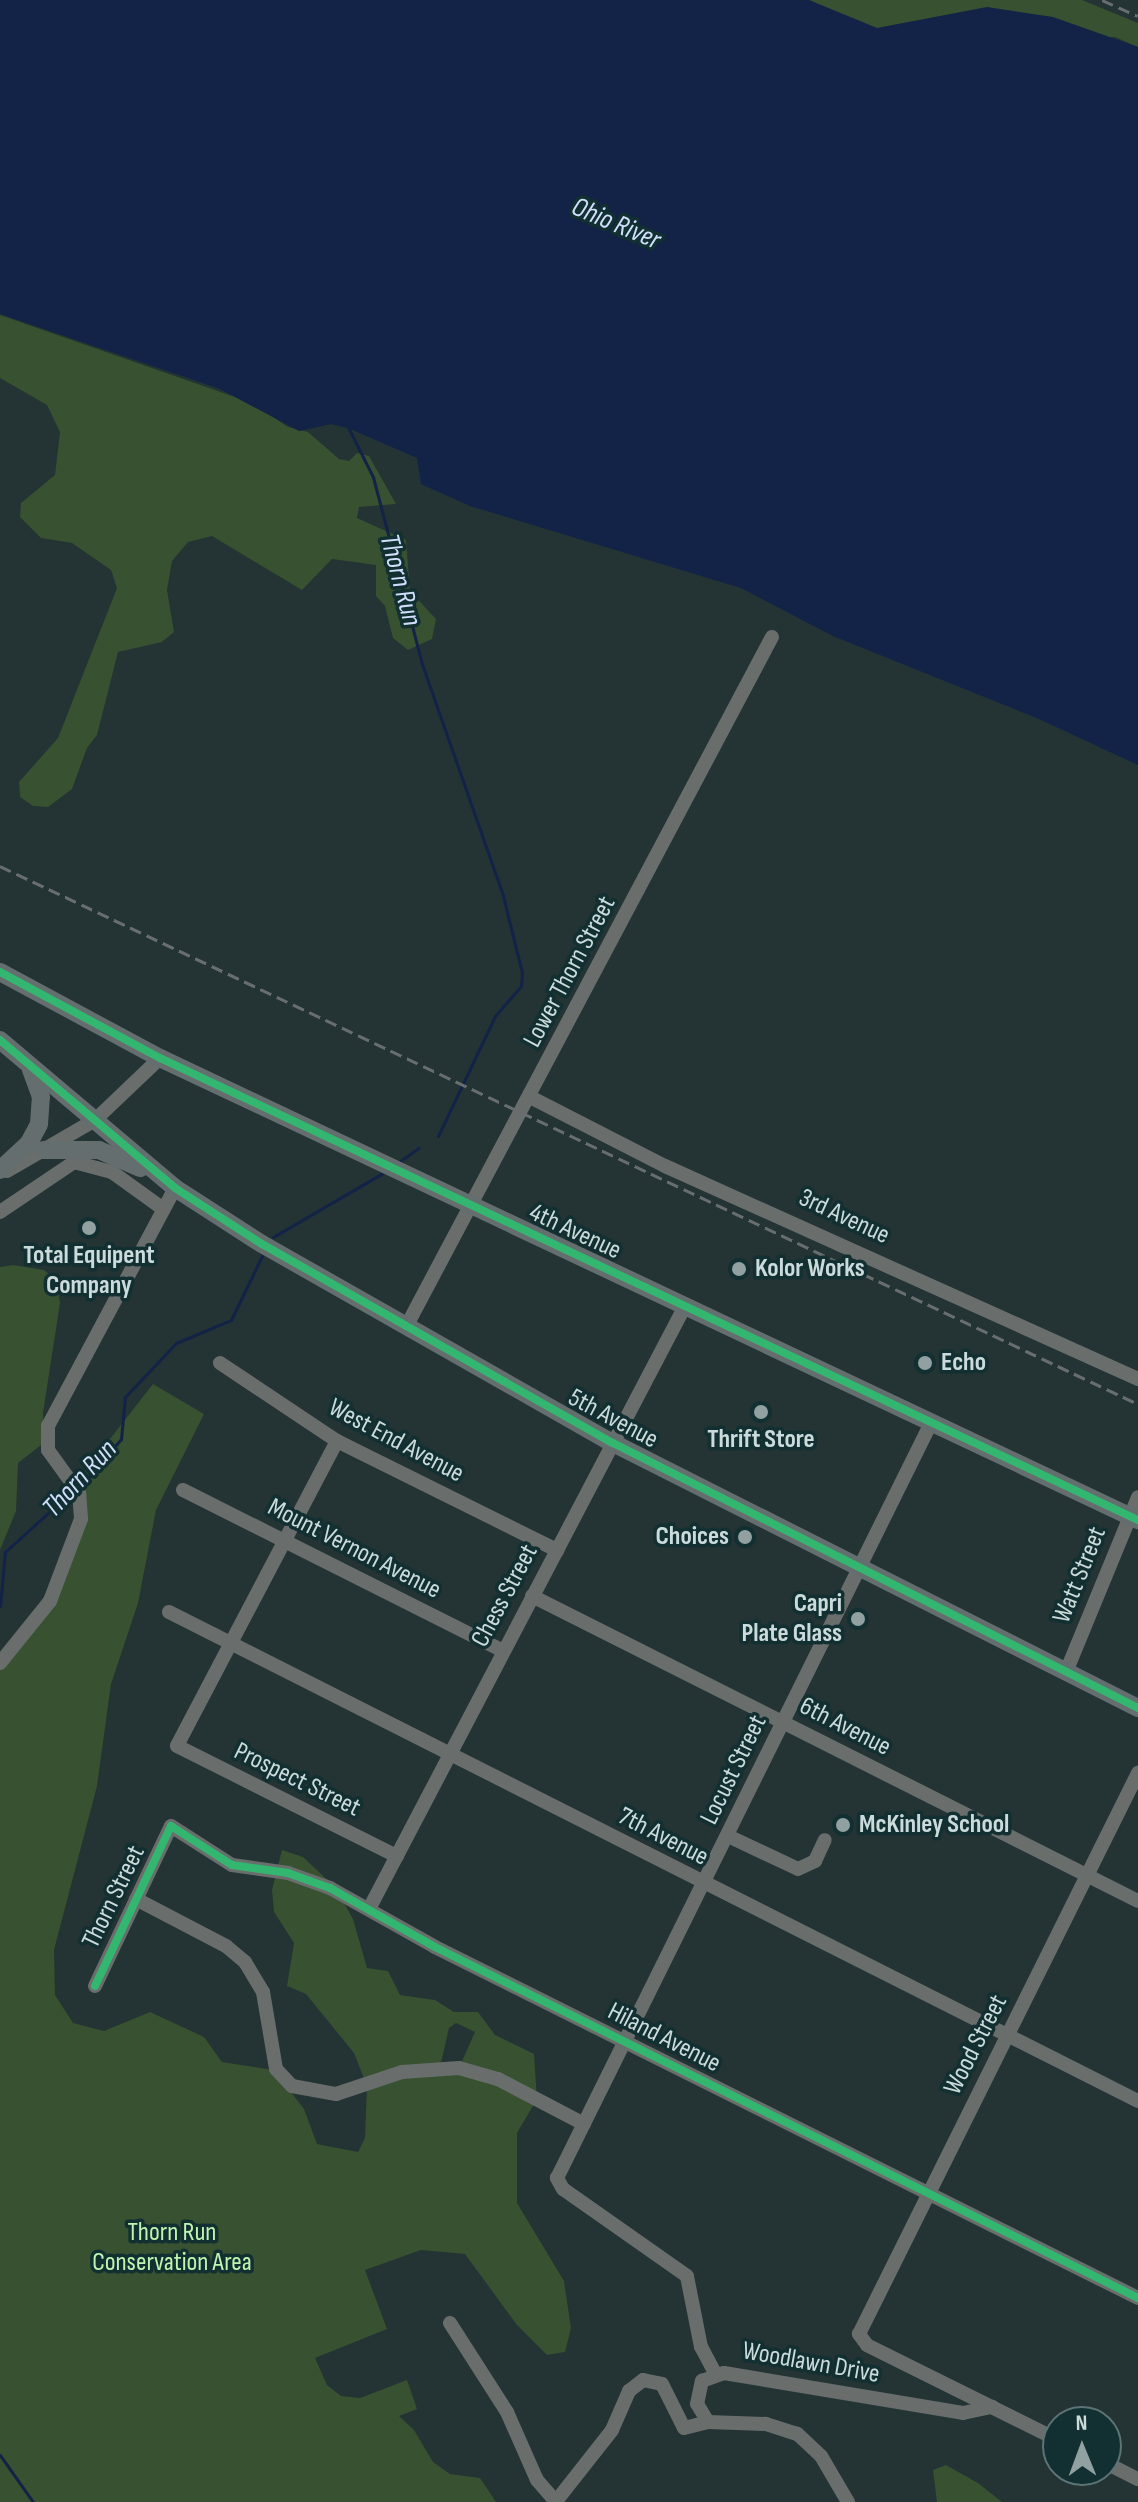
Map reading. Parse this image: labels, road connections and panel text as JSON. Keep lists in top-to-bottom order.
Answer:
{
  "streets": {
    "main road": ["4th Avenue", "5th Avenue"],
    "street": [
      "Lower Thorn Street",
      "3rd Avenue",
      "West End Avenue",
      "Mount Vernon Avenue",
      "Watt Street",
      "Chess Street",
      "6th Avenue",
      "Locust Street",
      "Prospect Street",
      "7th Avenue",
      "Thorn Street",
      "Hiland Avenue",
      "Wood Street",
      "Woodlawn Drive"
    ]
  },
  "crossings": [
    ["Lower Thorn Street", "3rd Avenue"],
    ["Lower Thorn Street", "4th Avenue"],
    ["Lower Thorn Street", "5th Avenue"],
    ["4th Avenue", "Watt Street"],
    ["4th Avenue", "Chess Street"],
    ["4th Avenue", "Locust Street"],
    ["5th Avenue", "Watt Street"],
    ["5th Avenue", "Chess Street"],
    ["5th Avenue", "Locust Street"],
    ["West End Avenue", "Chess Street"],
    ["Mount Vernon Avenue", "Chess Street"],
    ["Chess Street", "6th Avenue"],
    ["Chess Street", "Prospect Street"],
    ["Chess Street", "7th Avenue"],
    ["Chess Street", "Hiland Avenue"],
    ["6th Avenue", "Locust Street"],
    ["6th Avenue", "Wood Street"],
    ["Locust Street", "7th Avenue"],
    ["Locust Street", "Hiland Avenue"],
    ["Locust Street", "Woodlawn Drive"],
    ["Prospect Street", "7th Avenue"],
    ["7th Avenue", "Wood Street"],
    ["Thorn Street", "Hiland Avenue"],
    ["Hiland Avenue", "Wood Street"],
    ["Wood Street", "Woodlawn Drive"]
  ],
  "water": ["Ohio River", "Thorn Run"],
  "parks": ["Thorn Run Conservation Area"],
  "places": [
    "Total Equipent Company",
    "Kolor Works",
    "Echo",
    "Thrift Store",
    "Choices",
    "Capri Plate Glass",
    "McKinley School"
  ],
  "north": "top"
}
